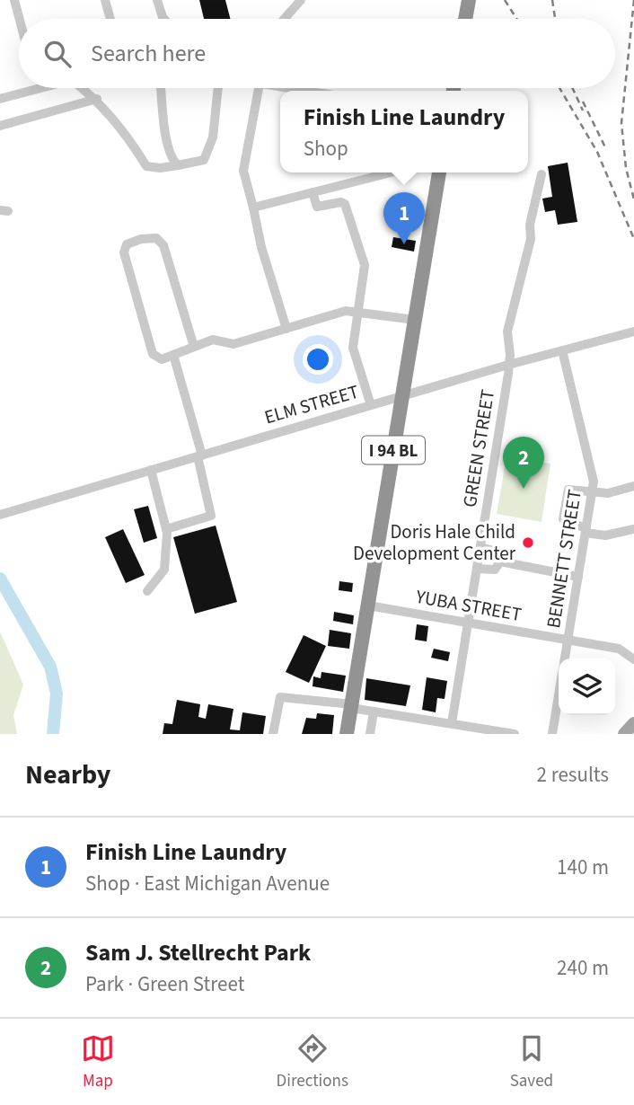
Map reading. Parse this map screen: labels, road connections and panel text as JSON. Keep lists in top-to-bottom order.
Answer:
{
  "streets": {
    "highway": ["I 94 BL"],
    "street": [
      "ELM STREET",
      "GREEN STREET",
      "BENNETT STREET",
      "YUBA STREET"
    ]
  },
  "crossings": [
    ["ELM STREET", "GREEN STREET"],
    ["ELM STREET", "I 94 BL"],
    ["ELM STREET", "BENNETT STREET"],
    ["GREEN STREET", "YUBA STREET"],
    ["I 94 BL", "YUBA STREET"],
    ["BENNETT STREET", "YUBA STREET"]
  ],
  "places": ["Doris Hale Child Development Center"],
  "page": {
    "search": "Search here",
    "popup": ["Finish Line Laundry", "Shop"],
    "pins": ["1", "2"],
    "heading": ["Nearby", "2 results"],
    "list": [
      {
        "mark": "1",
        "name": "Finish Line Laundry",
        "note": "Shop · East Michigan Avenue",
        "value": "140 m"
      },
      {
        "mark": "2",
        "name": "Sam J. Stellrecht Park",
        "note": "Park · Green Street",
        "value": "240 m"
      }
    ],
    "nav": ["Map", "Directions", "Saved"]
  }
}
